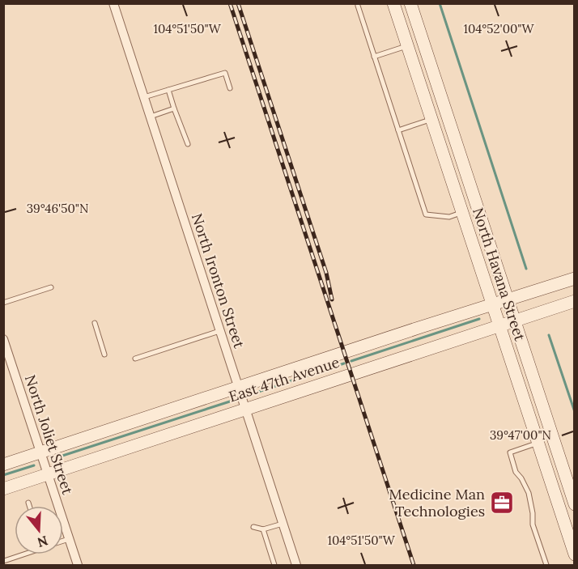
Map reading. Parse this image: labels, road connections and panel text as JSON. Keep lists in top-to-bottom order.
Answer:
{
  "streets": {
    "main road": ["North Havana Street", "East 47th Avenue"],
    "street": ["North Ironton Street", "North Joliet Street"]
  },
  "crossings": [
    ["North Havana Street", "East 47th Avenue"],
    ["North Ironton Street", "East 47th Avenue"],
    ["East 47th Avenue", "North Joliet Street"]
  ],
  "places": {
    "office": ["Medicine Man Technologies"]
  },
  "north": "bottom",
  "coordinates": [
    "104°51'50\"W",
    "104°52'00\"W",
    "39°46'50\"N",
    "39°47'00\"N"
  ]
}
